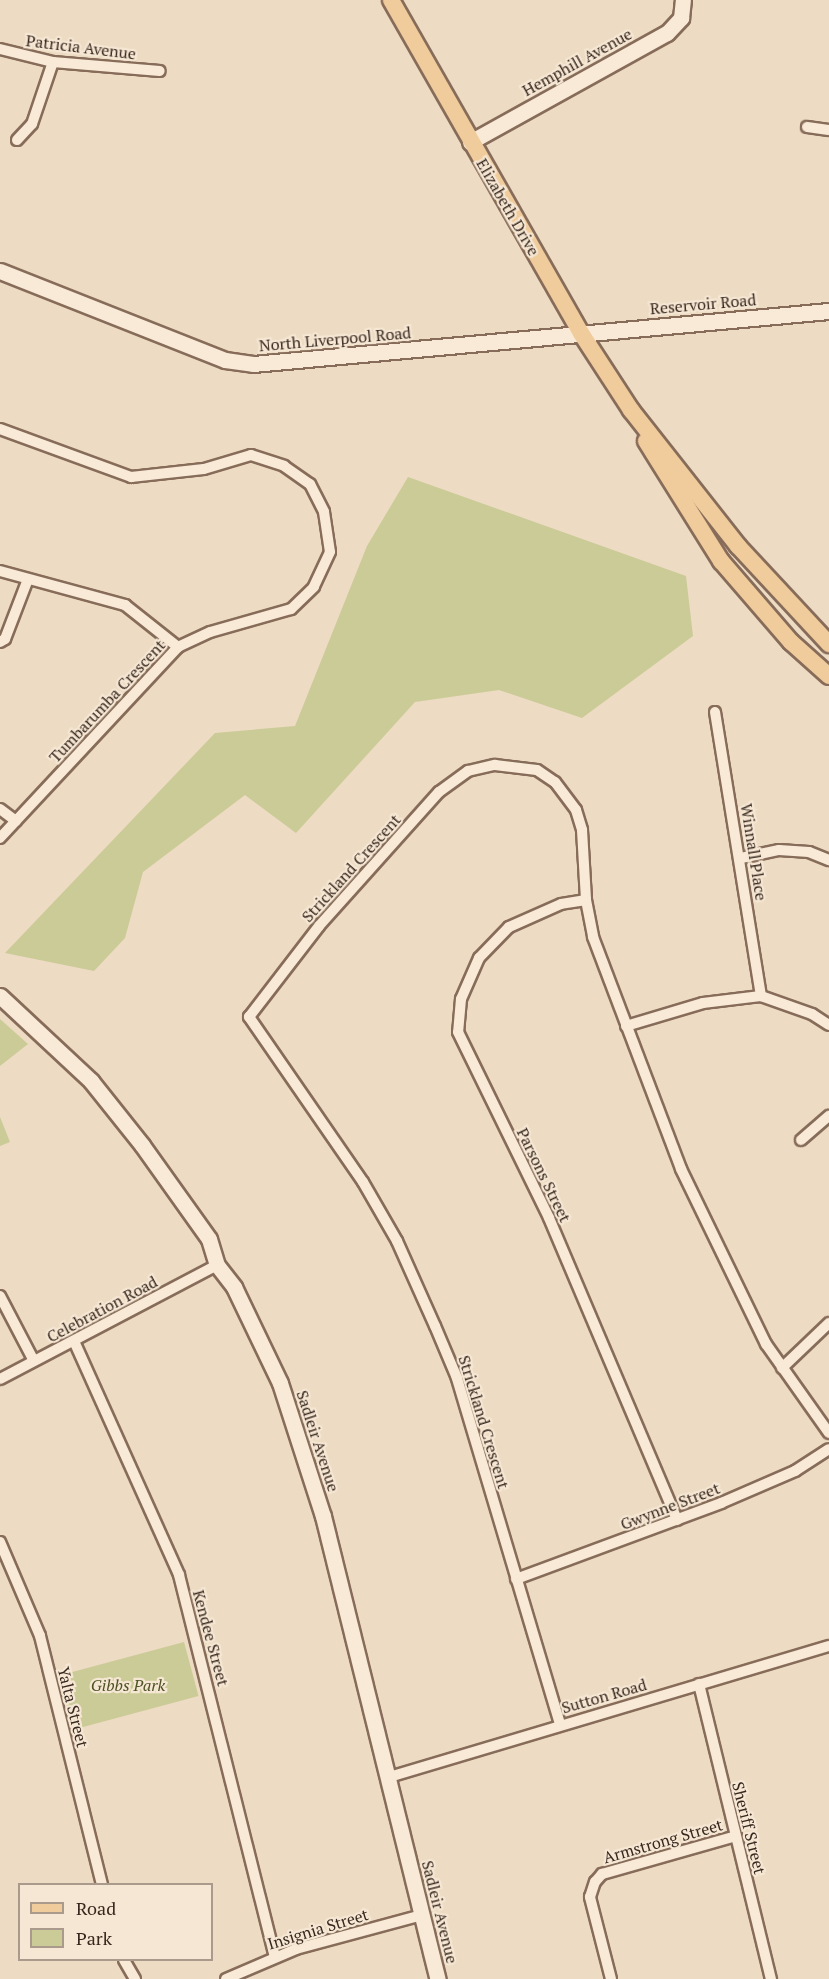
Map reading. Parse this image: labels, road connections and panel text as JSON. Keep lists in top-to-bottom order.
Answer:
{
  "streets": {
    "main road": ["Elizabeth Drive"],
    "street": [
      "Patricia Avenue",
      "Hemphill Avenue",
      "Reservoir Road",
      "North Liverpool Road",
      "Tumbarumba Crescent",
      "Winnall Place",
      "Strickland Crescent",
      "Parsons Street",
      "Celebration Road",
      "Sadleir Avenue",
      "Gwynne Street",
      "Kendee Street",
      "Sutton Road",
      "Yalta Street",
      "Sheriff Street",
      "Armstrong Street",
      "Insignia Street"
    ]
  },
  "crossings": [
    ["Hemphill Avenue", "Elizabeth Drive"],
    ["Elizabeth Drive", "Reservoir Road"],
    ["Elizabeth Drive", "North Liverpool Road"],
    ["Reservoir Road", "North Liverpool Road"],
    ["Strickland Crescent", "Parsons Street"],
    ["Strickland Crescent", "Gwynne Street"],
    ["Strickland Crescent", "Sutton Road"],
    ["Parsons Street", "Gwynne Street"],
    ["Celebration Road", "Sadleir Avenue"],
    ["Celebration Road", "Kendee Street"],
    ["Sadleir Avenue", "Sutton Road"],
    ["Sadleir Avenue", "Insignia Street"],
    ["Kendee Street", "Insignia Street"],
    ["Sutton Road", "Sheriff Street"],
    ["Sheriff Street", "Armstrong Street"]
  ],
  "parks": ["Gibbs Park"],
  "legend": ["Road", "Park"]
}
